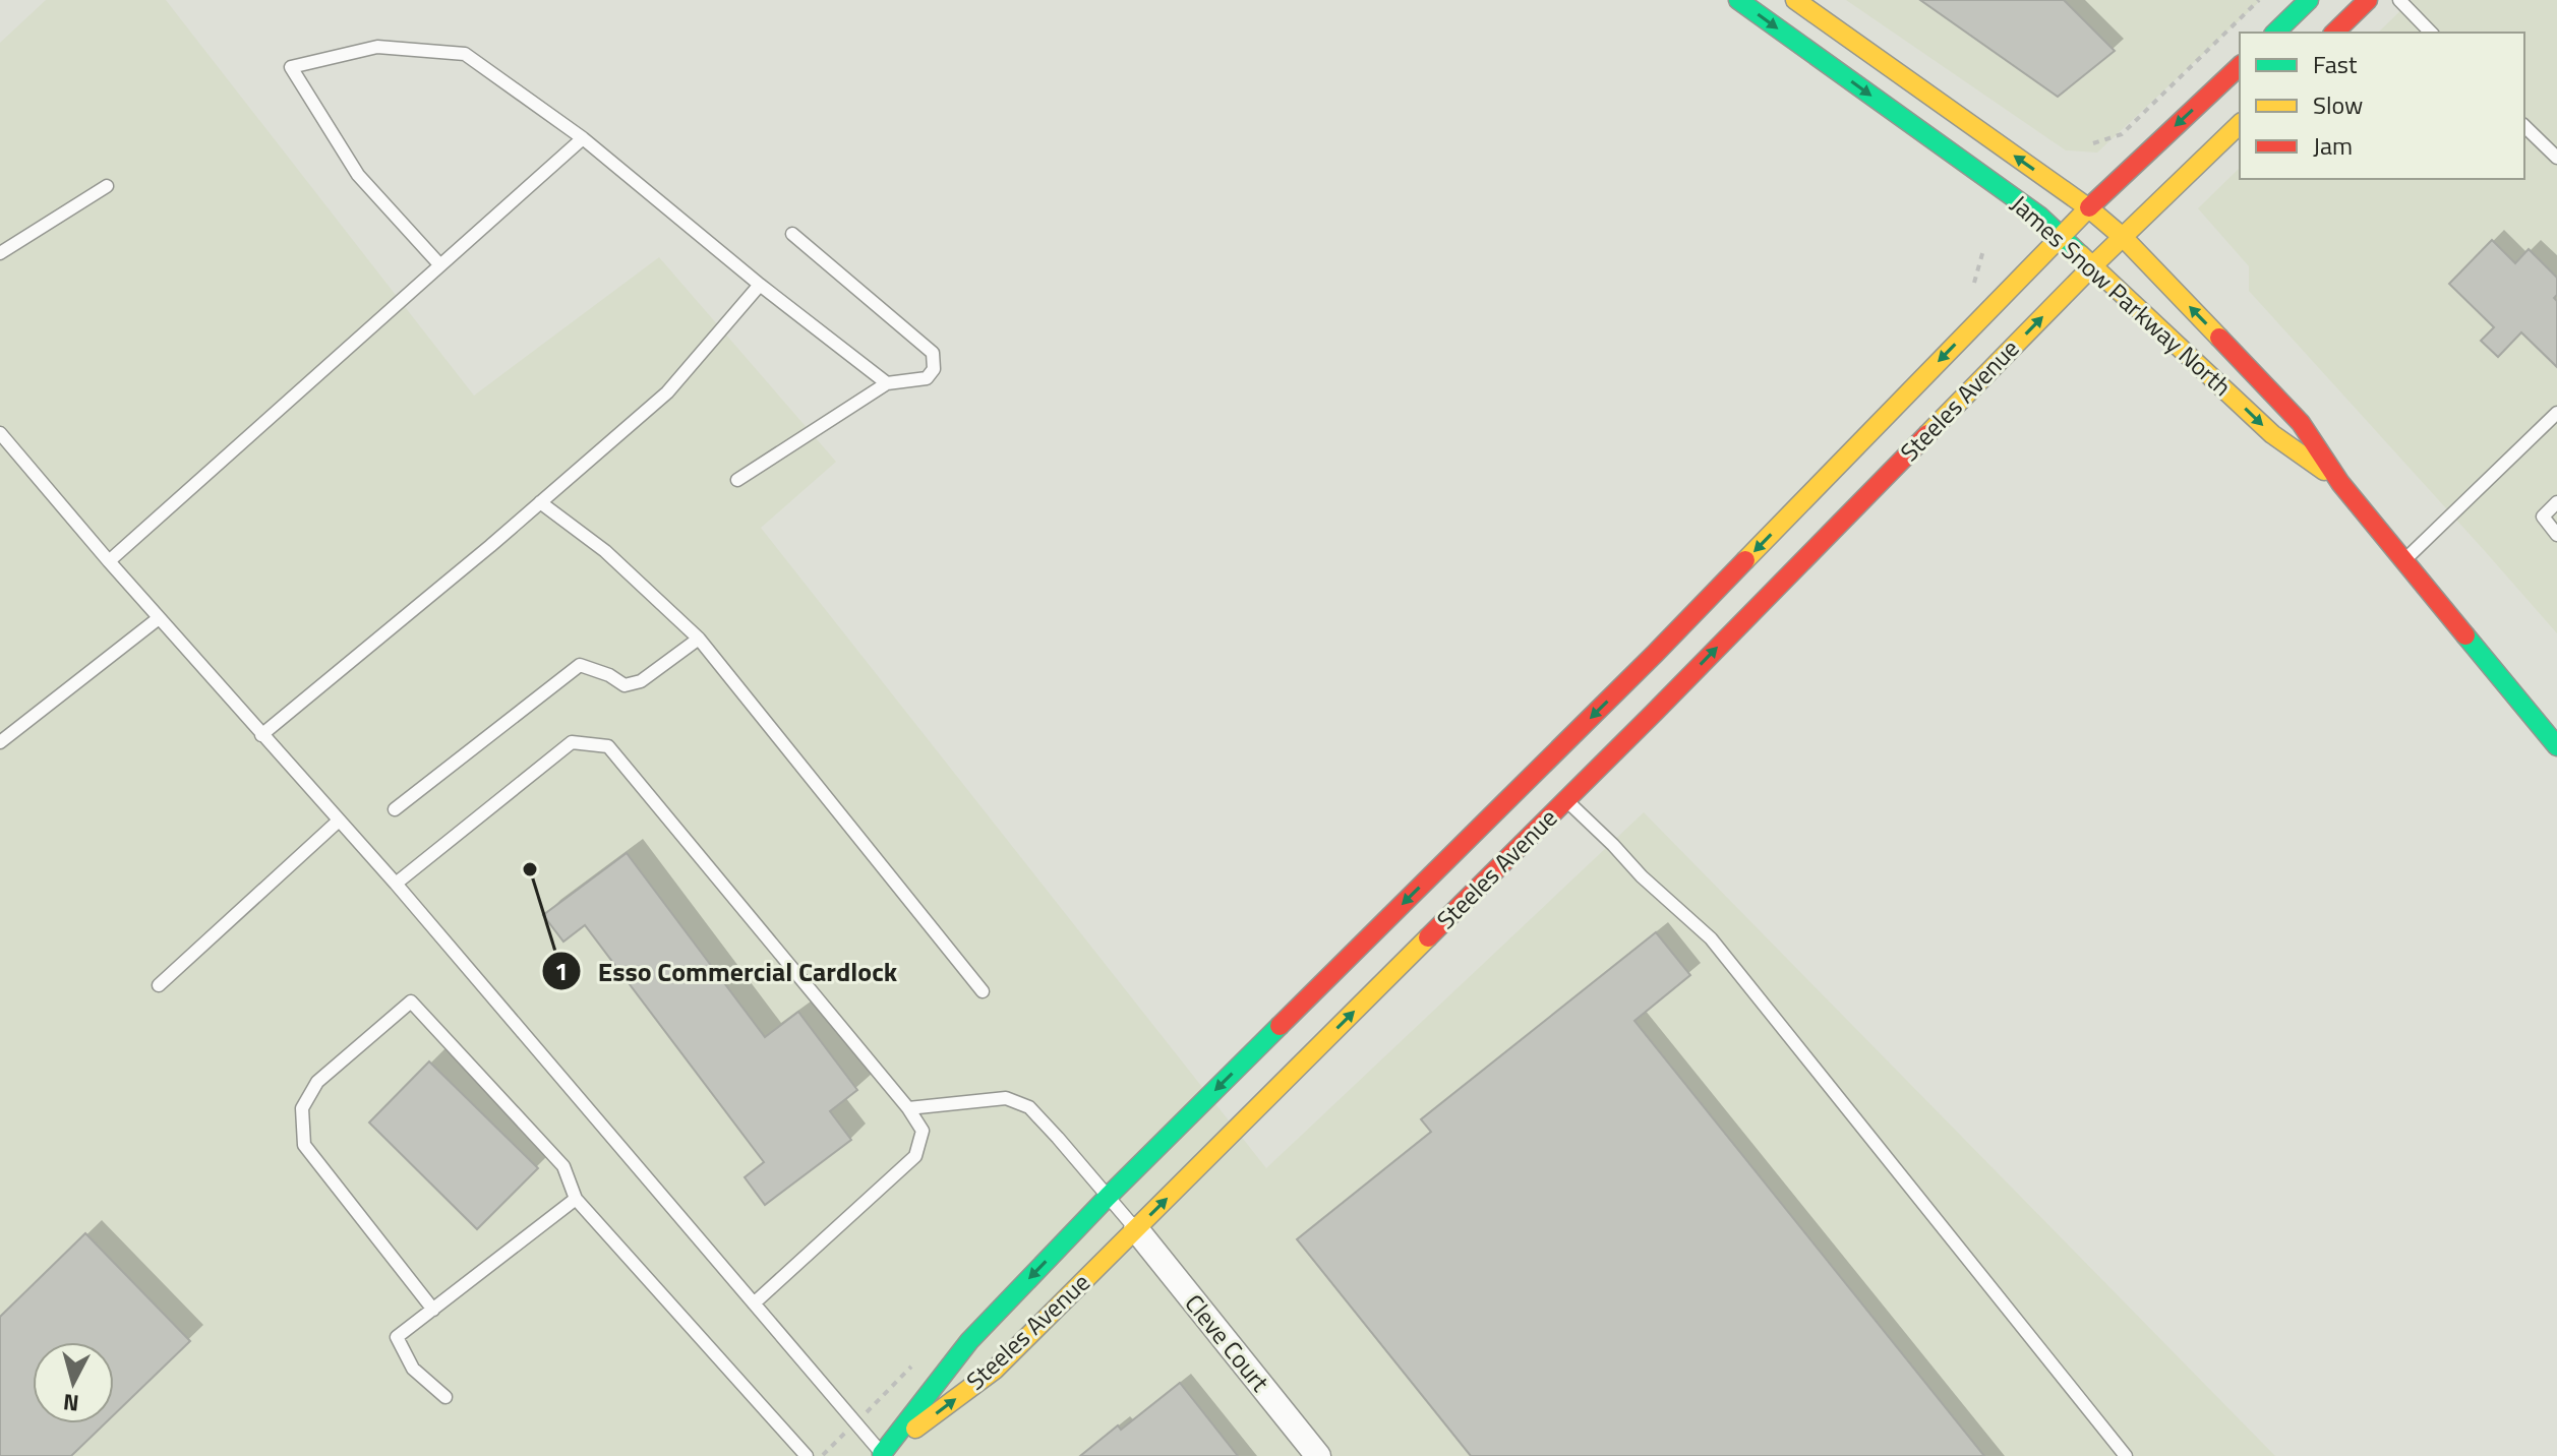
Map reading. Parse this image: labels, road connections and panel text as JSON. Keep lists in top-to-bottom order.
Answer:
{
  "streets": {
    "main road": ["James Snow Parkway North", "Steeles Avenue"],
    "street": ["Cleve Court"]
  },
  "crossings": [
    ["James Snow Parkway North", "Steeles Avenue"],
    ["Steeles Avenue", "Cleve Court"]
  ],
  "places": ["Esso Commercial Cardlock"],
  "legend": ["Fast", "Slow", "Jam"],
  "north": "bottom"
}
